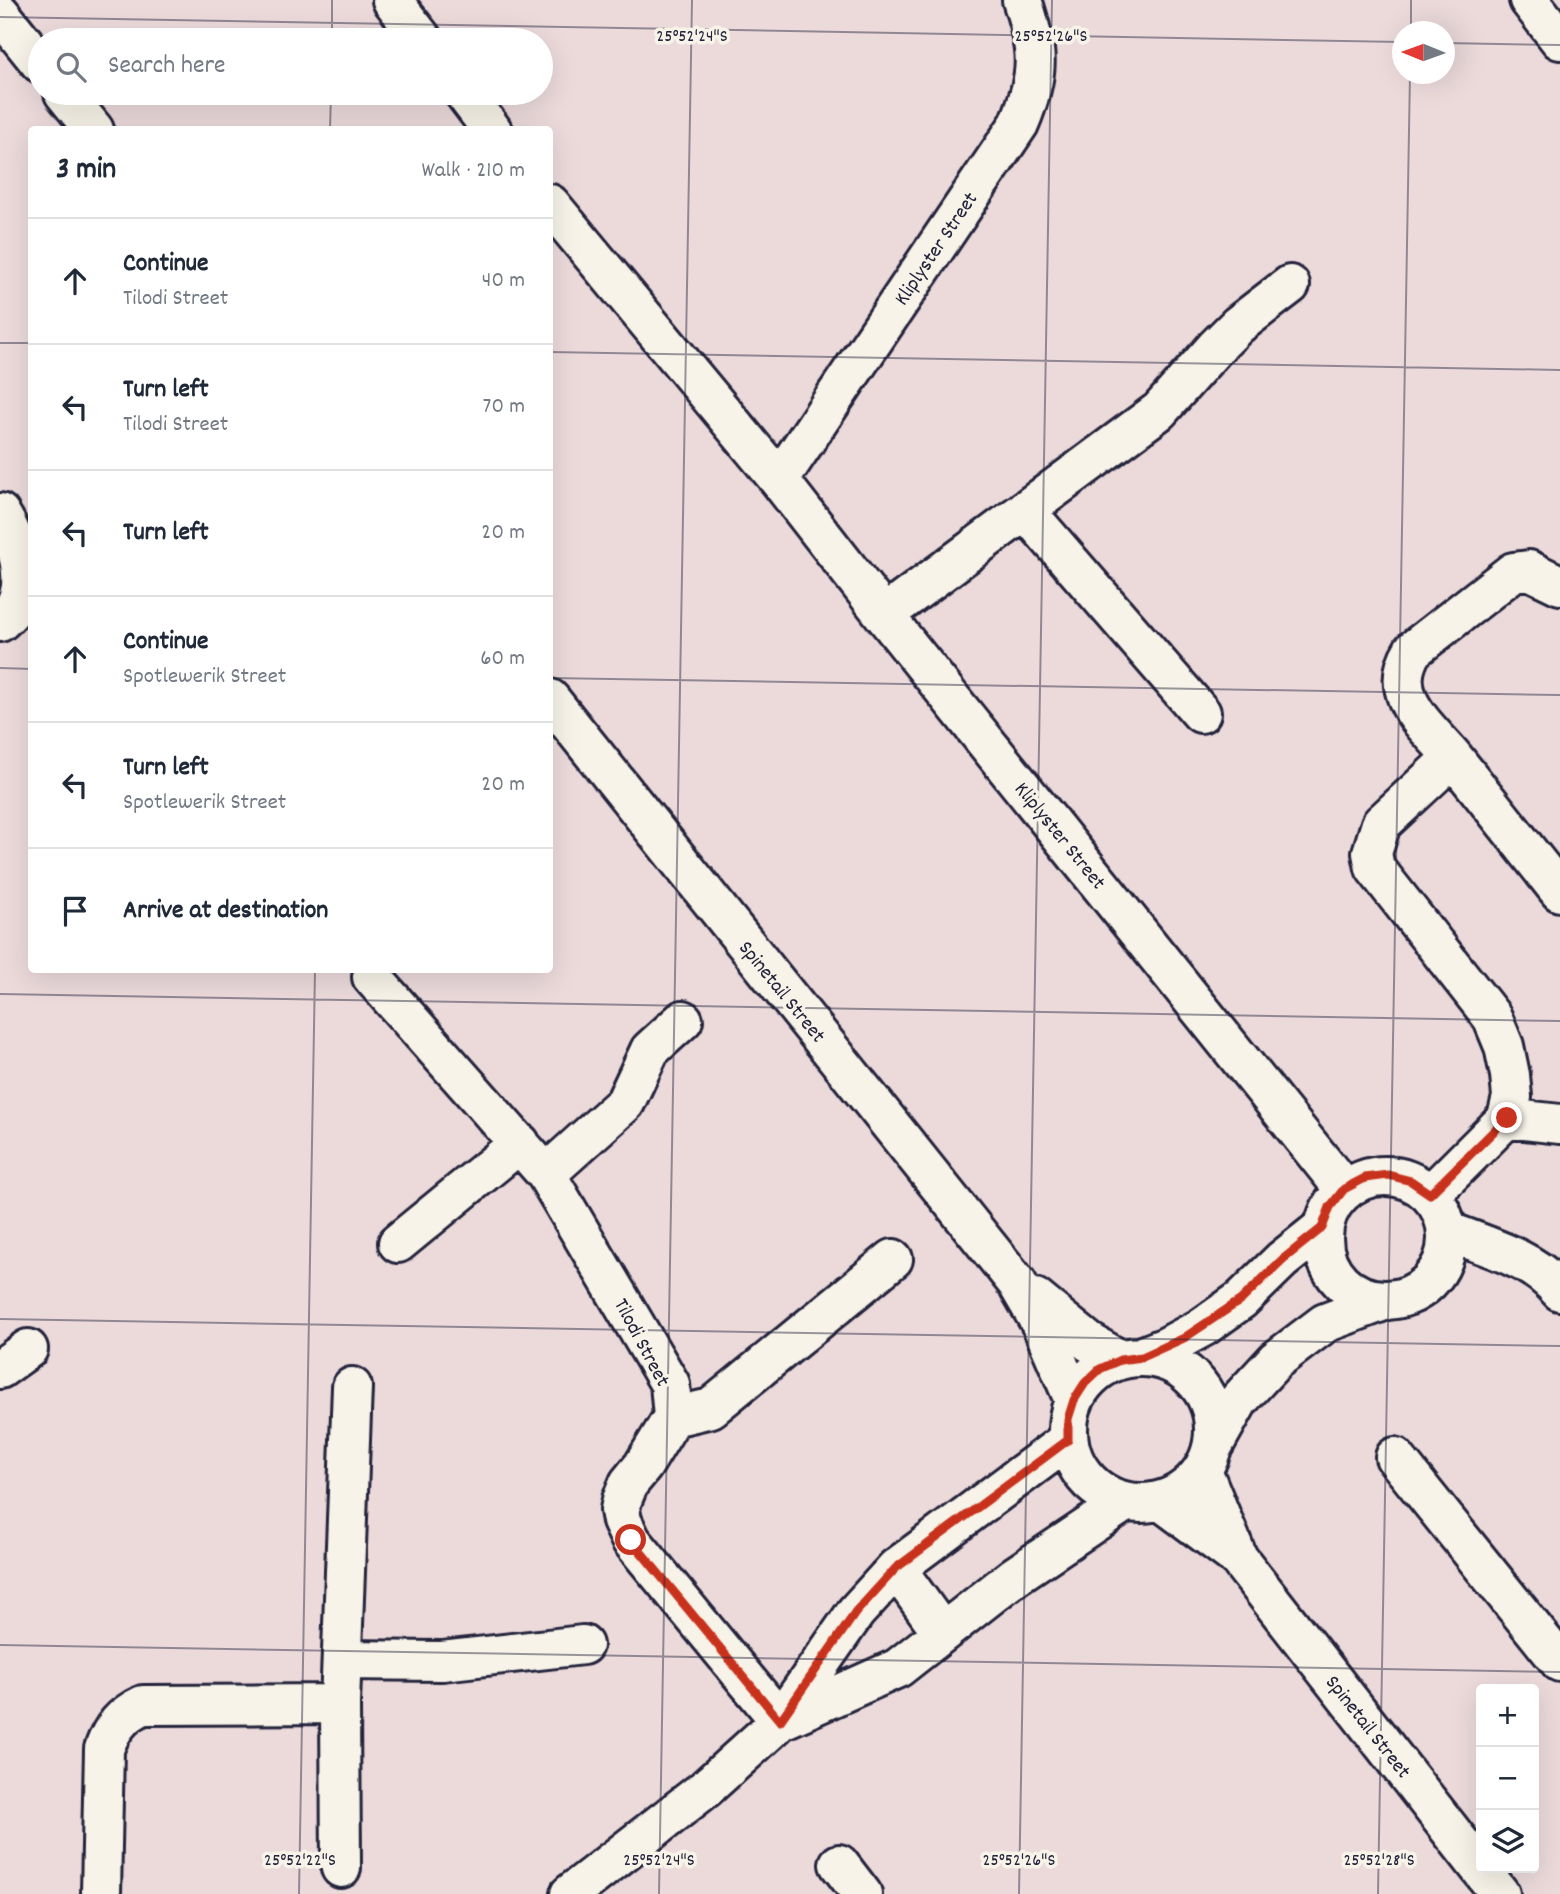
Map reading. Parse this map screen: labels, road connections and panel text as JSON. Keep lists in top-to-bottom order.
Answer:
{
  "streets": {
    "street": ["Kliplyster Street", "Spinetail Street", "Tilodi Street"]
  },
  "north": "left",
  "page": {
    "search": "Search here",
    "heading": ["3 min", "Walk · 210 m"],
    "list": [
      ["Continue", "Tilodi Street", "40 m"],
      ["Turn left", "Tilodi Street", "70 m"],
      ["Turn left", "20 m"],
      ["Continue", "Spotlewerik Street", "60 m"],
      ["Turn left", "Spotlewerik Street", "20 m"],
      "Arrive at destination"
    ],
    "map_buttons": ["+", "−"]
  },
  "coordinates": [
    "25°52'24\"S",
    "25°52'26\"S",
    "25°52'22\"S",
    "25°52'28\"S"
  ]
}
